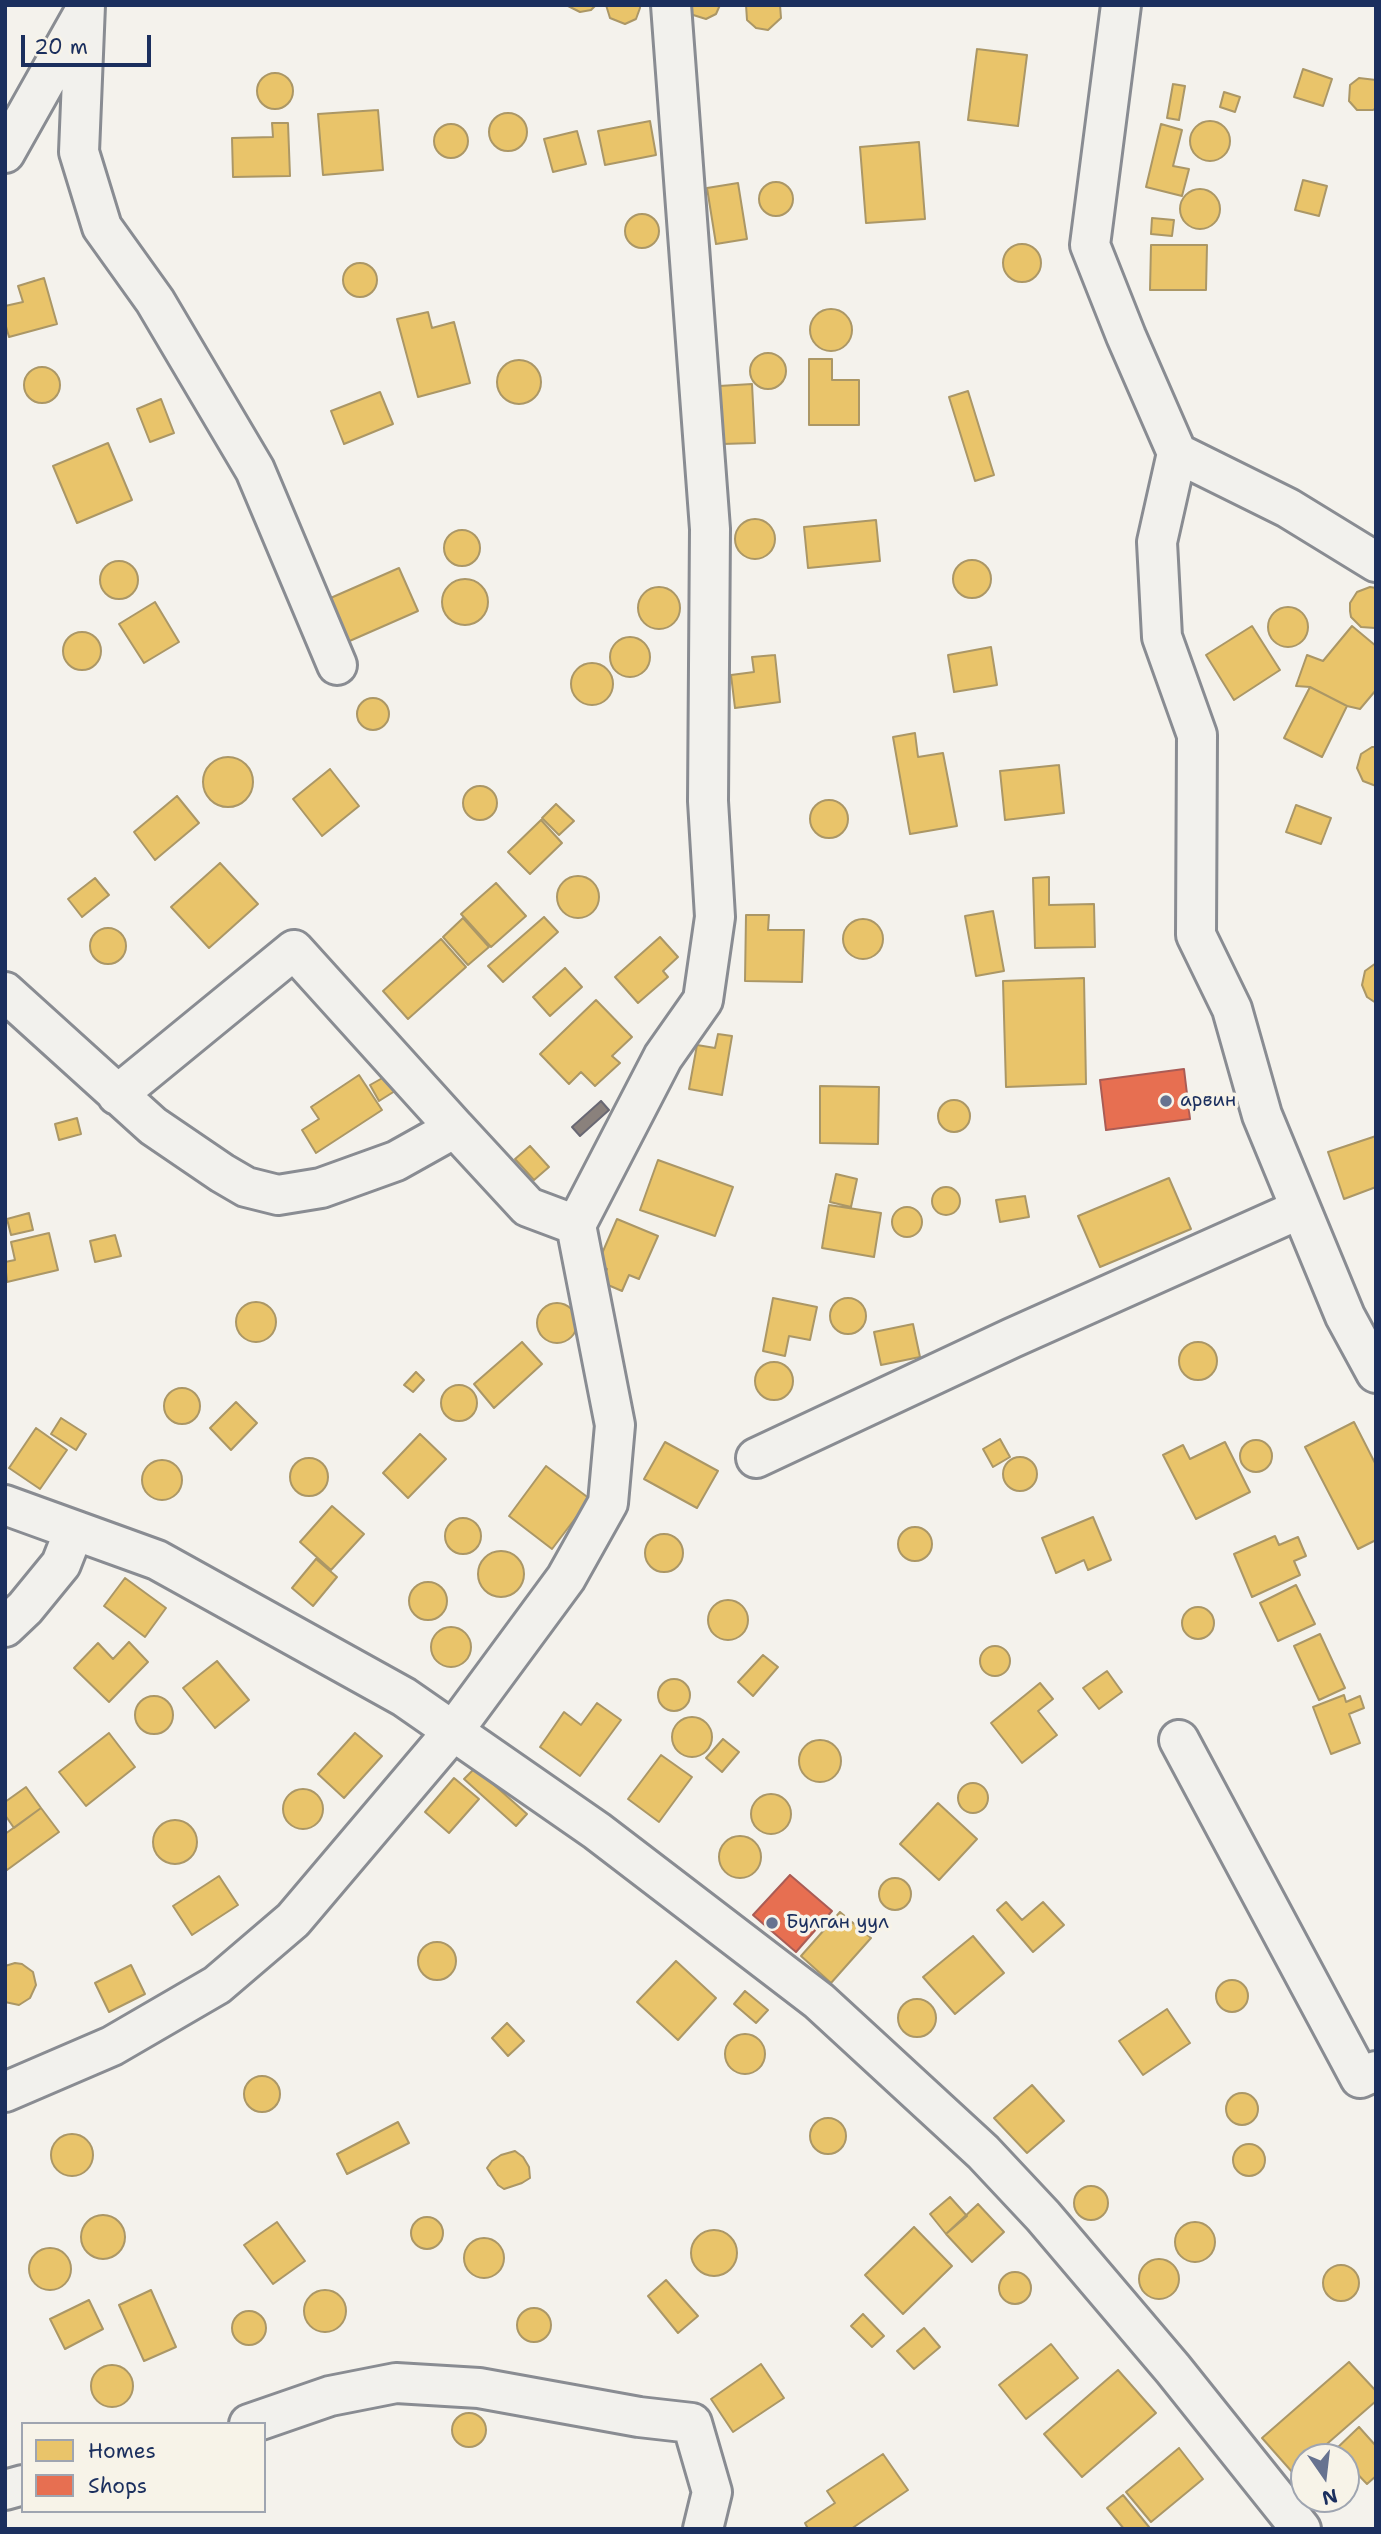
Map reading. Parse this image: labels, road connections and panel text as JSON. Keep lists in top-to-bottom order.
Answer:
{
  "places": ["арвин", "Булган уул"],
  "legend": ["Homes", "Shops"],
  "scale_bar": "20 m",
  "north": "bottom"
}
